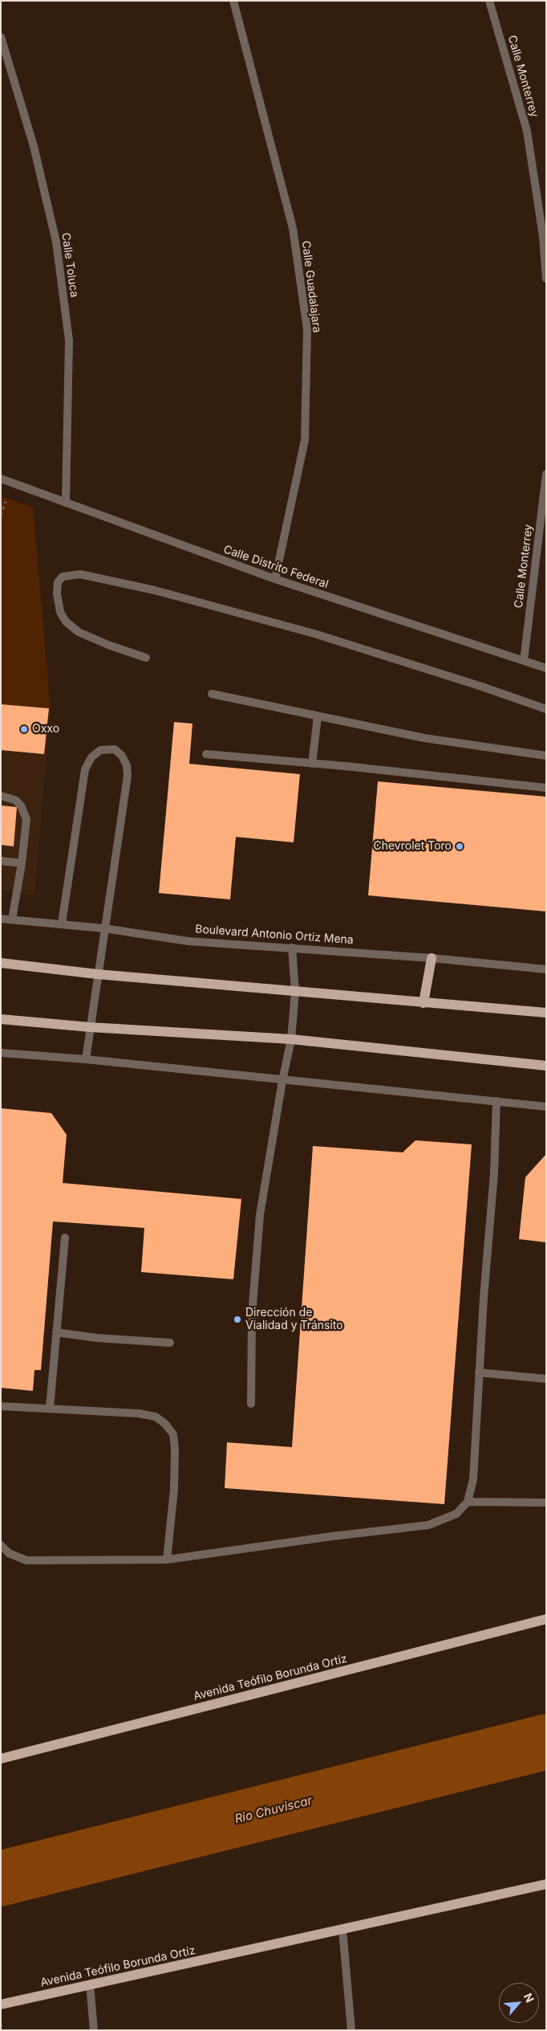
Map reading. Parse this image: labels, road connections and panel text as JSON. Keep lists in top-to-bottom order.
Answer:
{
  "streets": {
    "main road": ["Avenida Teófilo Borunda Ortíz"],
    "street": [
      "Calle Monterrey",
      "Calle Toluca",
      "Calle Guadalajara",
      "Calle Distrito Federal",
      "Boulevard Antonio Ortiz Mena"
    ]
  },
  "crossings": [
    ["Calle Monterrey", "Calle Distrito Federal"],
    ["Calle Toluca", "Calle Distrito Federal"],
    ["Calle Guadalajara", "Calle Distrito Federal"]
  ],
  "water": ["Rio Chuviscar"],
  "places": ["Oxxo", "Chevrolet Toro", "Dirección de Vialidad y Tránsito"],
  "north": "top right"
}
